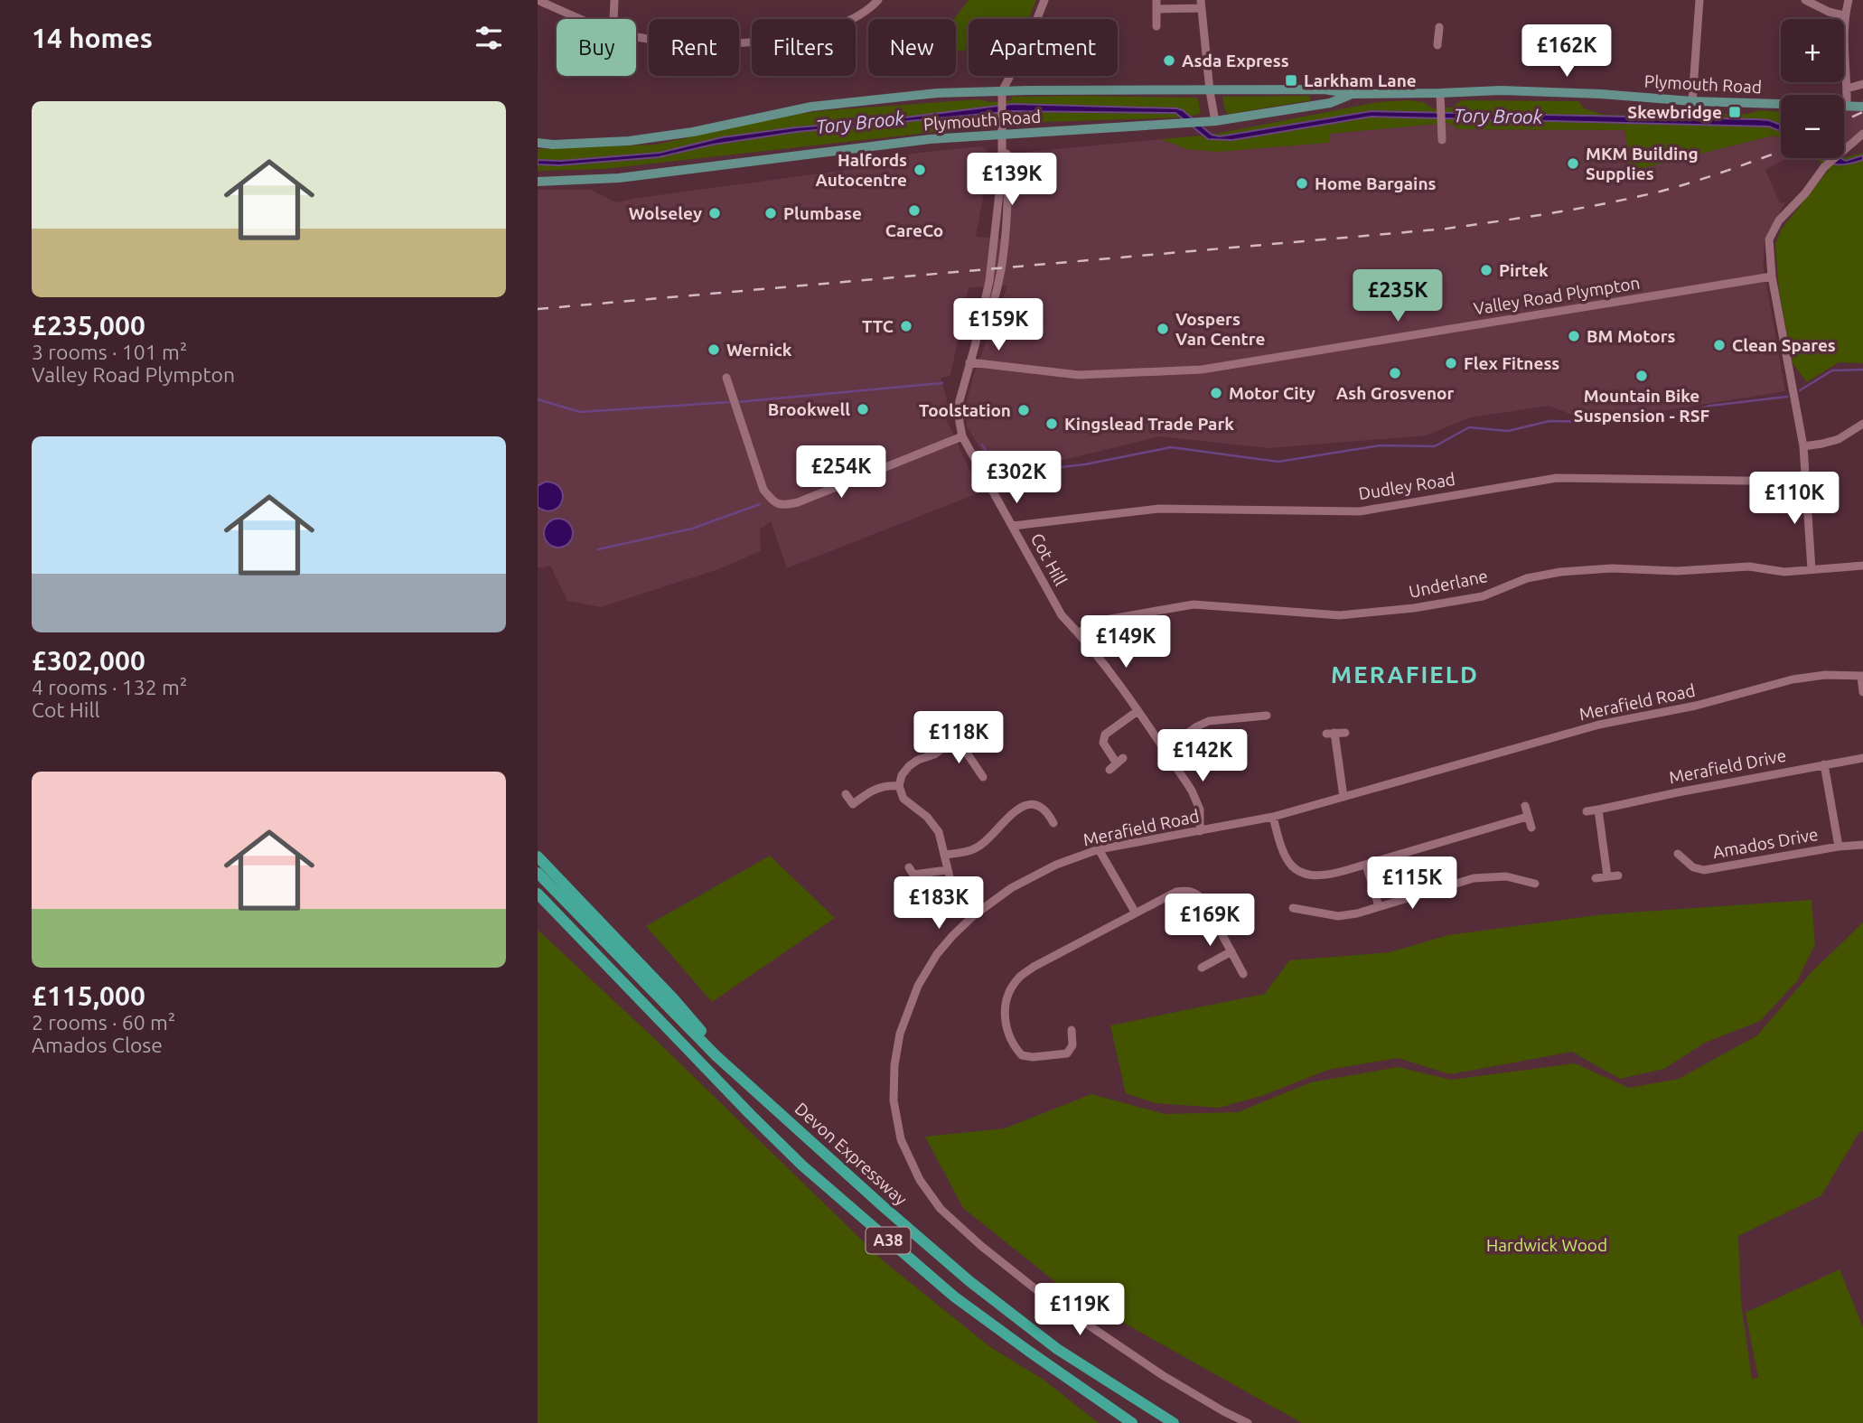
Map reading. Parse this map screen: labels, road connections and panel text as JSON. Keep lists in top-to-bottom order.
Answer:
{
  "streets": {
    "highway": ["Devon Expressway", "A38"],
    "main road": ["Plymouth Road"],
    "street": [
      "Valley Road Plympton",
      "Dudley Road",
      "Cot Hill",
      "Underlane",
      "Merafield Road",
      "Merafield Drive",
      "Amados Drive"
    ]
  },
  "crossings": [
    ["Plymouth Road", "Cot Hill"],
    ["Valley Road Plympton", "Cot Hill"],
    ["Dudley Road", "Cot Hill"],
    ["Cot Hill", "Underlane"],
    ["Cot Hill", "Merafield Road"],
    ["Devon Expressway", "A38"]
  ],
  "districts": ["MERAFIELD"],
  "water": ["Tory Brook"],
  "parks": ["Hardwick Wood"],
  "places": {
    "other": [
      "Asda Express",
      "MKM Building Supplies",
      "Halfords Autocentre",
      "Home Bargains",
      "CareCo",
      "Wolseley",
      "Plumbase",
      "Pirtek",
      "TTC",
      "Vospers Van Centre",
      "BM Motors",
      "Clean Spares",
      "Wernick",
      "Flex Fitness",
      "Ash Grosvenor",
      "Mountain Bike Suspension - RSF",
      "Motor City",
      "Brookwell",
      "Toolstation",
      "Kingslead Trade Park"
    ],
    "transit": ["Larkham Lane", "Skewbridge"]
  },
  "page": {
    "heading": "14 homes",
    "map_buttons": ["+", "−"],
    "chip": [
      "Buy",
      "Rent",
      "Filters",
      "New",
      "Apartment"
    ],
    "price": [
      "£162K",
      "£139K",
      "£235K",
      "£159K",
      "£254K",
      "£302K",
      "£110K",
      "£149K",
      "£118K",
      "£142K",
      "£115K",
      "£183K",
      "£169K",
      "£119K"
    ],
    "list": [
      {
        "name": "£235,000",
        "note": "3 rooms · 101 m² · Valley Road Plympton"
      },
      {
        "name": "£302,000",
        "note": "4 rooms · 132 m² · Cot Hill"
      },
      {
        "name": "£115,000",
        "note": "2 rooms · 60 m² · Amados Close"
      }
    ]
  }
}
